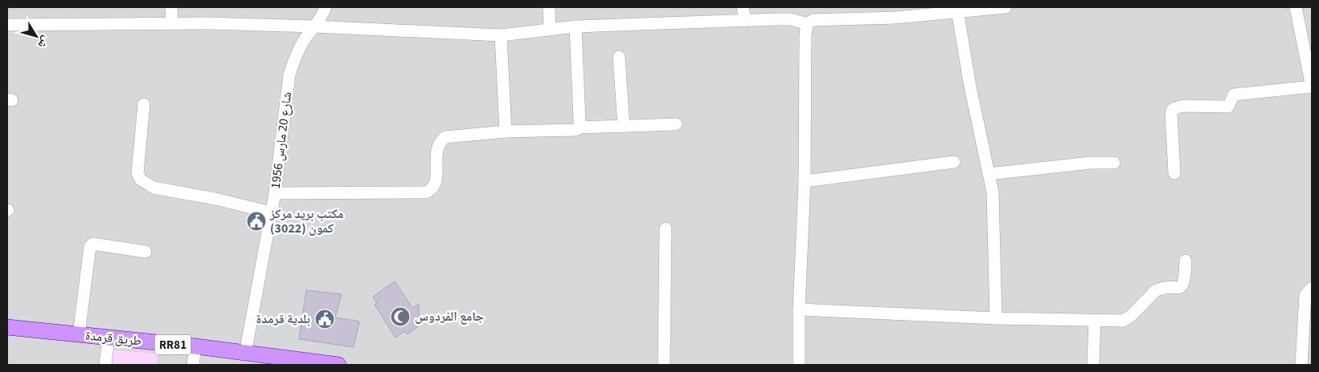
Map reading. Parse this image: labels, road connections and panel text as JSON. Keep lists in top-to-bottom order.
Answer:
{
  "streets": {
    "main road": ["طريق قرمدة", "RR81"],
    "street": ["شارع 20 مارس 1956"]
  },
  "crossings": [
    ["شارع 20 مارس 1956", "طريق قرمدة"]
  ],
  "places": {
    "public building": ["مكتب بريد مركز كمون (3022)", "بلدية قرمدة"],
    "mosque": ["جامع الفردوس"]
  },
  "north": "bottom right"
}
